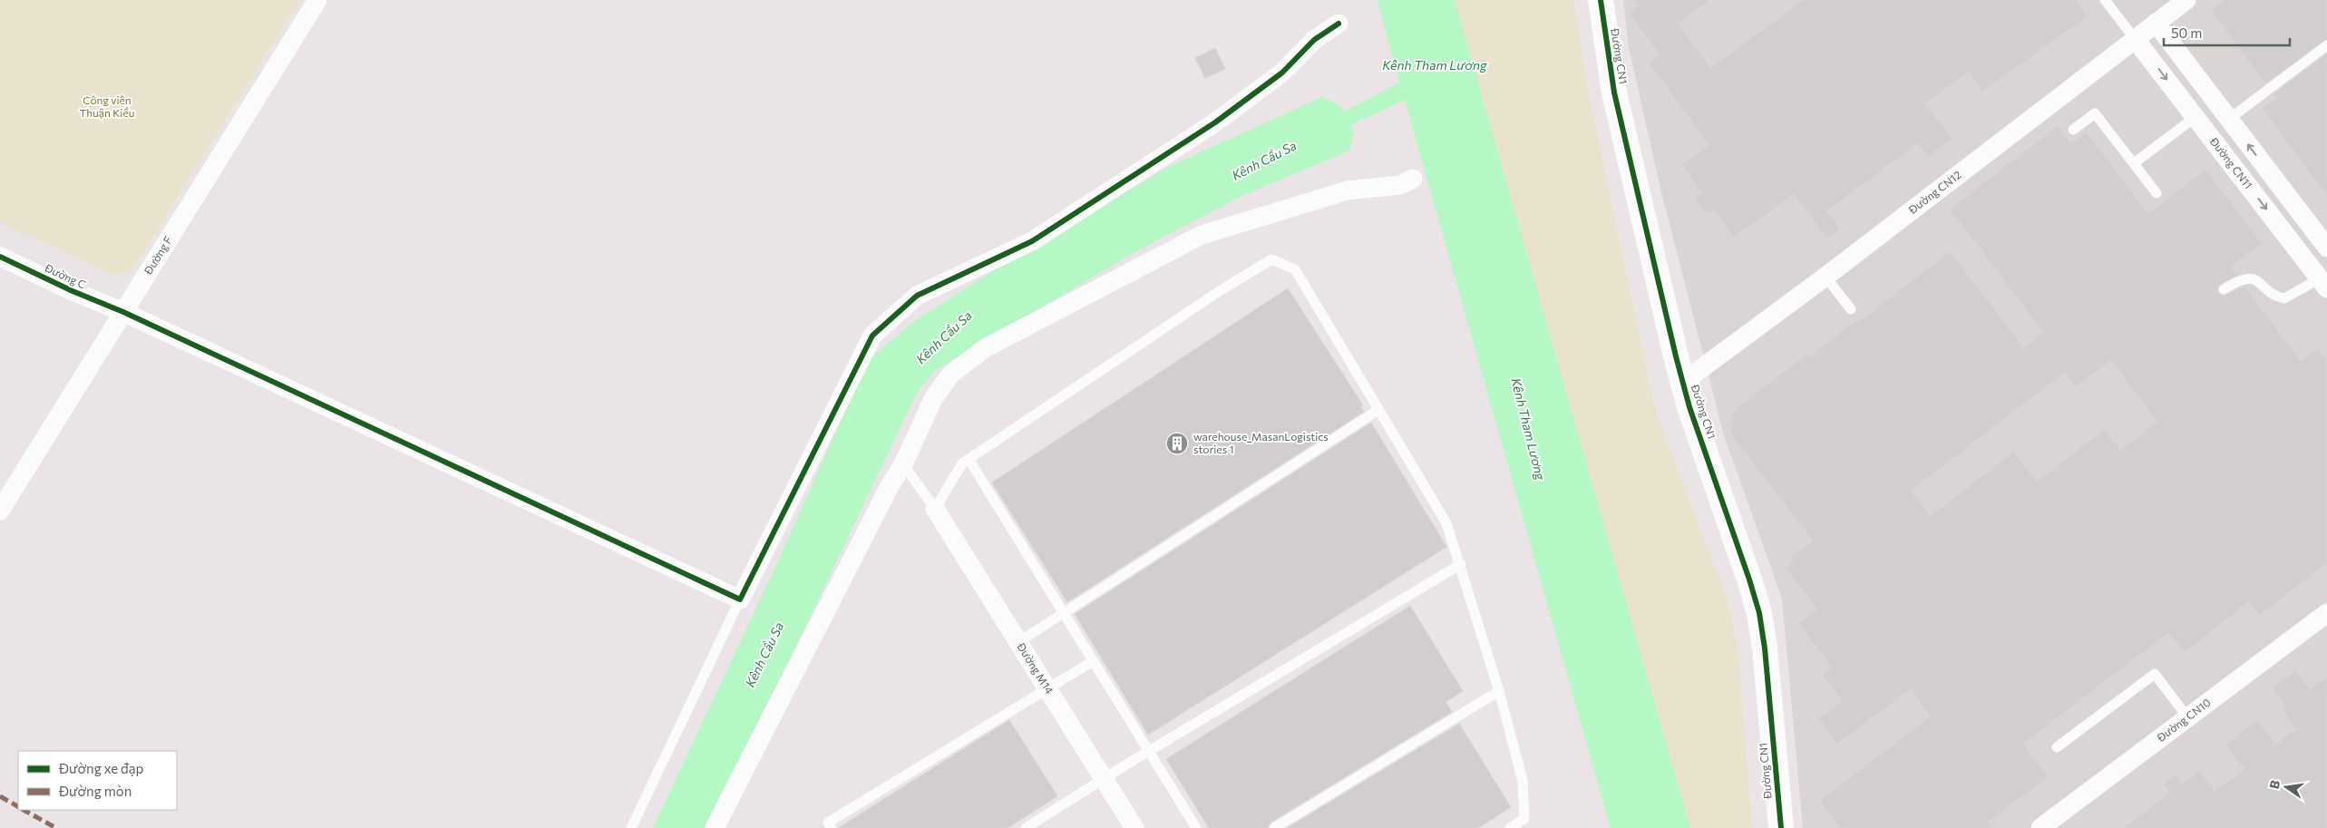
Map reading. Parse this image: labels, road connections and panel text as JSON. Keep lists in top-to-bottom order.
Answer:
{
  "streets": {
    "street": [
      "Đường CN1",
      "Đường CN11",
      "Đường CN12",
      "Đường F",
      "Đường C",
      "Đường M14",
      "Đường CN10"
    ]
  },
  "crossings": [
    ["Đường CN1", "Đường CN12"],
    ["Đường CN11", "Đường CN12"],
    ["Đường F", "Đường C"]
  ],
  "water": ["Kênh Tham Lương", "Kênh Cầu Sa"],
  "parks": ["Công viên Thuận Kiều"],
  "places": {
    "building": ["warehouse_MasanLogistics stories 1"]
  },
  "legend": ["Đường xe đạp", "Đường mòn"],
  "scale_bar": "50 m",
  "north": "left"
}
